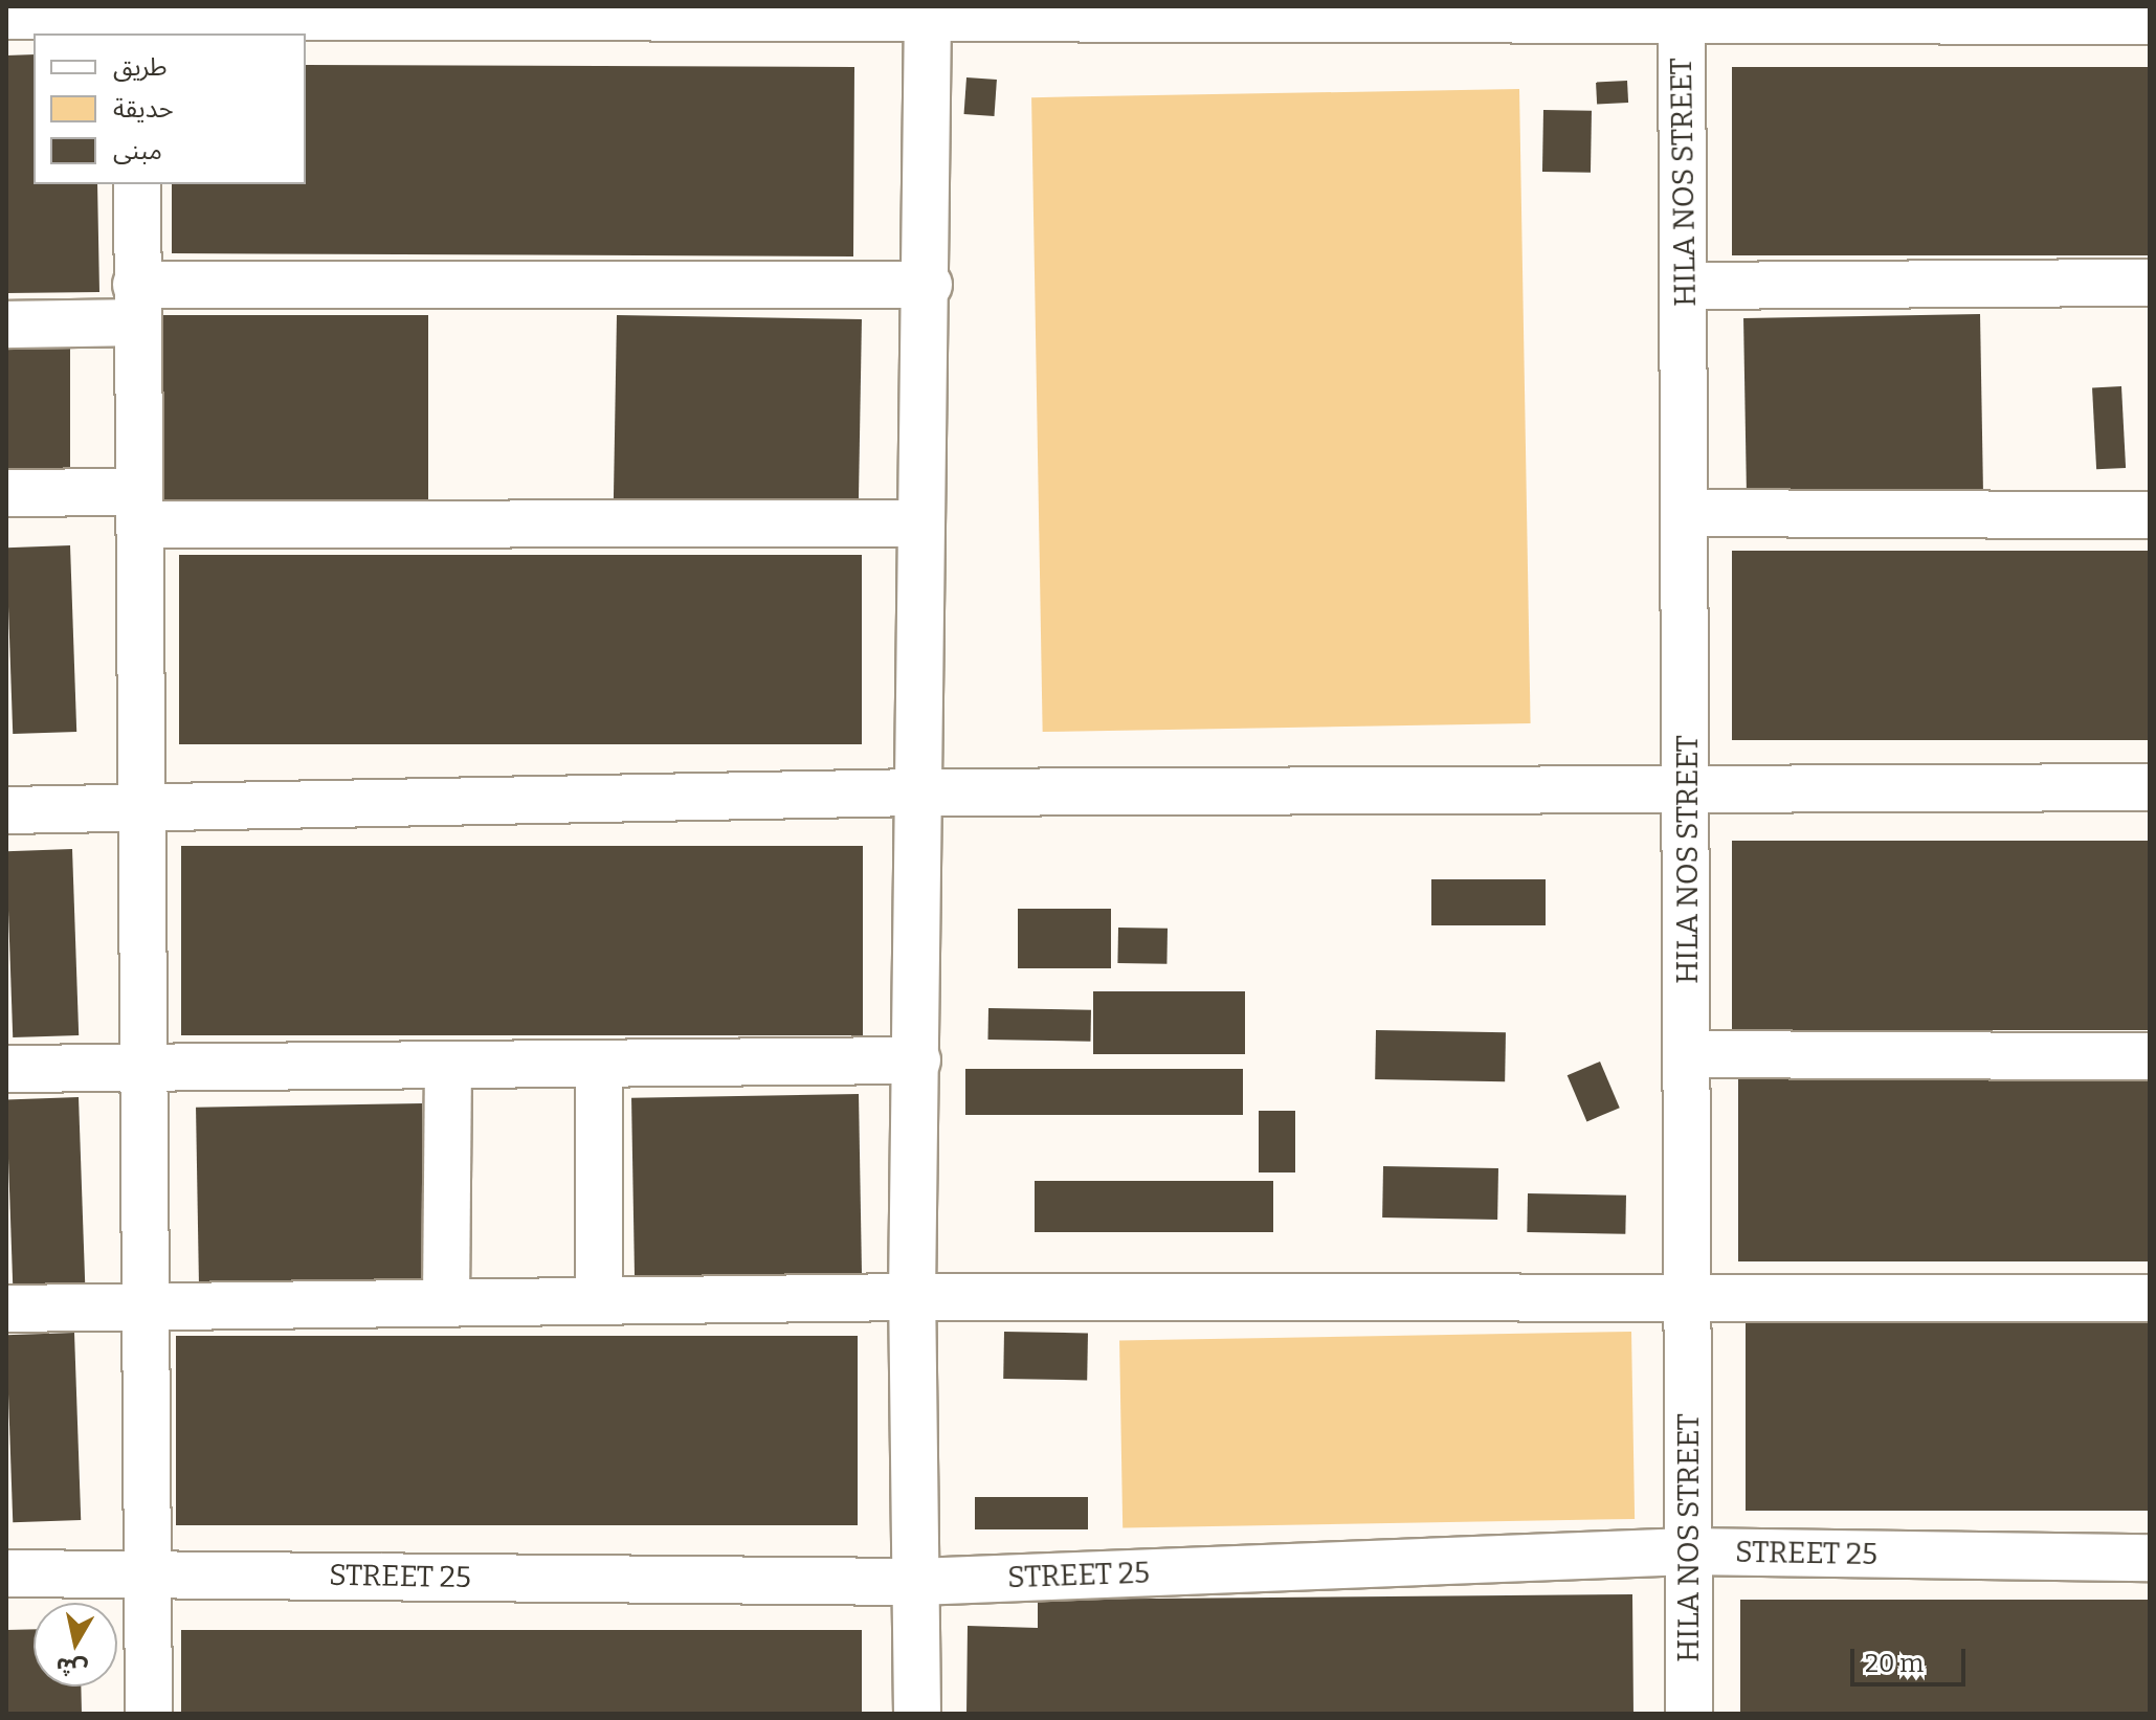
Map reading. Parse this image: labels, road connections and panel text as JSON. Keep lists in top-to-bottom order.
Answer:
{
  "streets": {
    "street": ["HILA NOS STREET", "STREET 25"]
  },
  "crossings": [
    ["HILA NOS STREET", "STREET 25"]
  ],
  "legend": ["طريق", "حديقة", "مبنى"],
  "scale_bar": "20 m",
  "north": "bottom"
}
